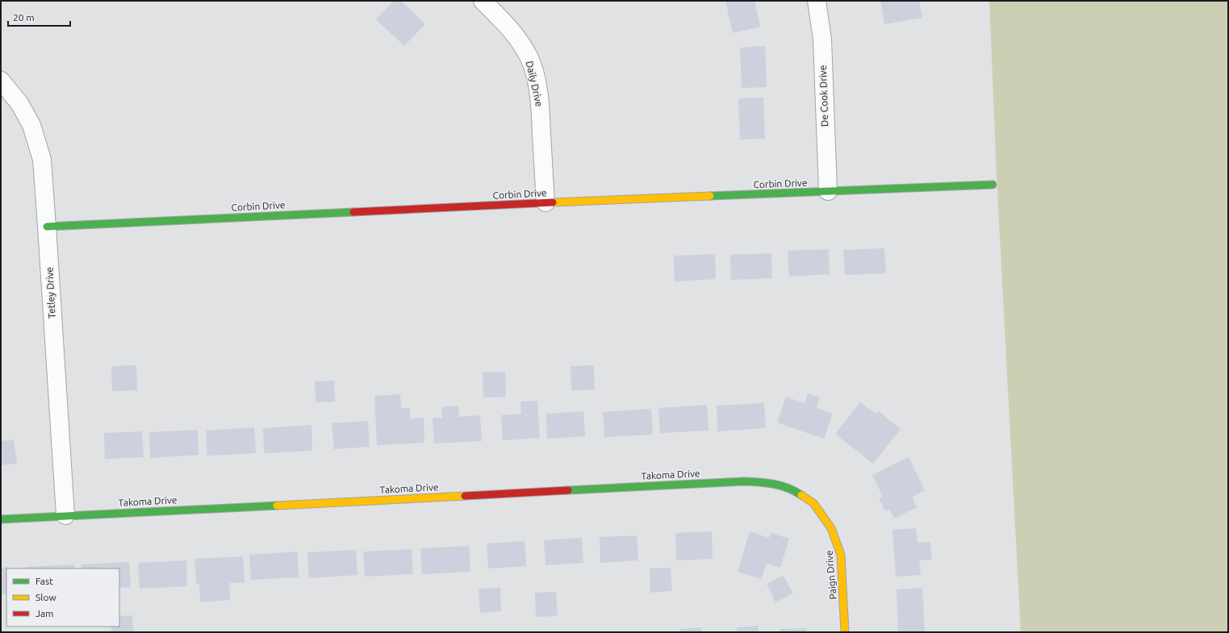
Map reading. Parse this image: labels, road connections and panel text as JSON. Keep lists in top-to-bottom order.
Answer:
{
  "streets": {
    "street": [
      "Daily Drive",
      "De Cook Drive",
      "Corbin Drive",
      "Tetley Drive",
      "Takoma Drive",
      "Paign Drive"
    ]
  },
  "crossings": [
    ["Daily Drive", "Corbin Drive"],
    ["De Cook Drive", "Corbin Drive"],
    ["Corbin Drive", "Tetley Drive"],
    ["Tetley Drive", "Takoma Drive"],
    ["Takoma Drive", "Paign Drive"]
  ],
  "legend": ["Fast", "Slow", "Jam"],
  "scale_bar": "20 m"
}
